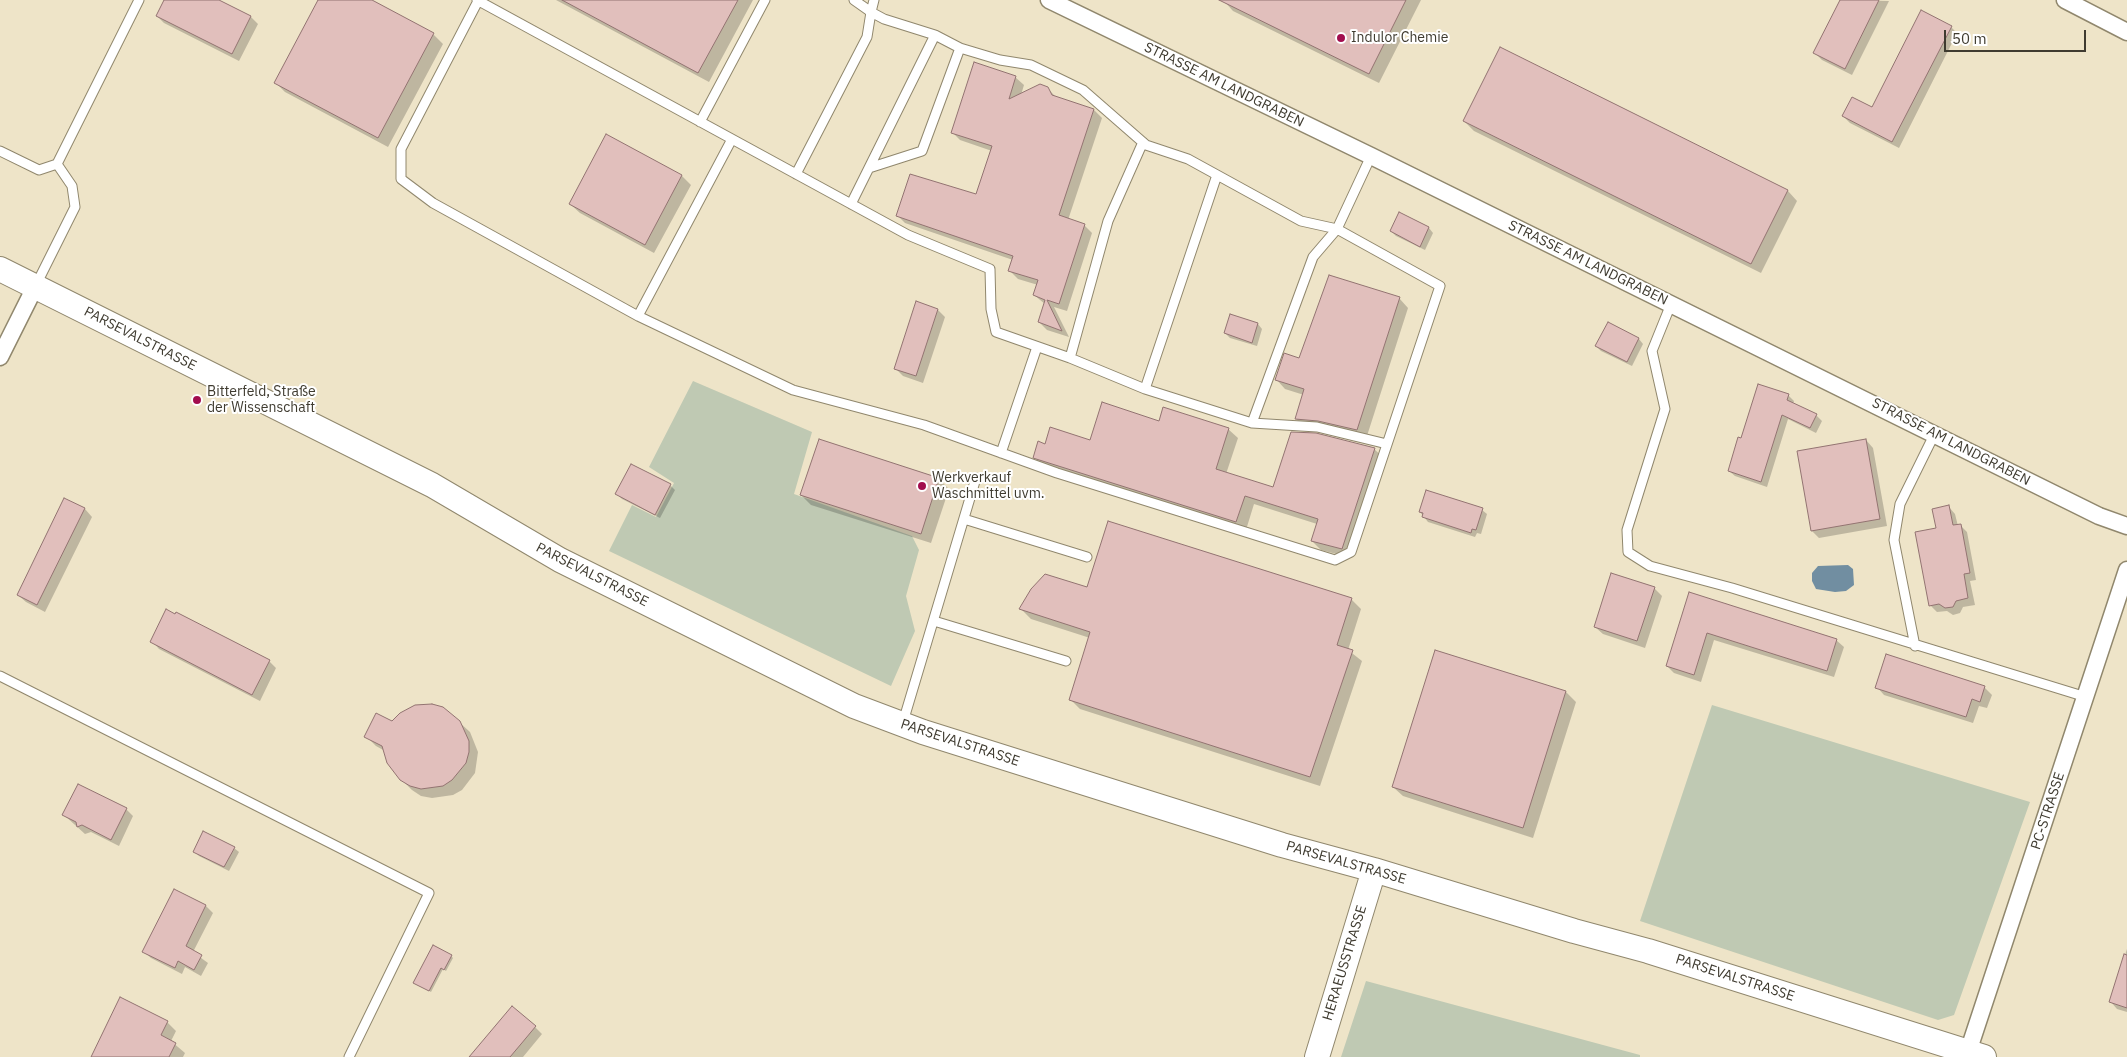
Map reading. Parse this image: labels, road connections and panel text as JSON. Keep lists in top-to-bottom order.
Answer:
{
  "streets": {
    "street": [
      "STRASSE AM LANDGRABEN",
      "PARSEVALSTRASSE",
      "PC-STRASSE",
      "HERAEUSSTRASSE"
    ]
  },
  "crossings": [
    ["PARSEVALSTRASSE", "PC-STRASSE"],
    ["PARSEVALSTRASSE", "HERAEUSSTRASSE"]
  ],
  "places": ["Indulor Chemie", "Bitterfeld, Straße der Wissenschaft", "Werkverkauf Waschmittel uvm."],
  "scale_bar": "50 m"
}
